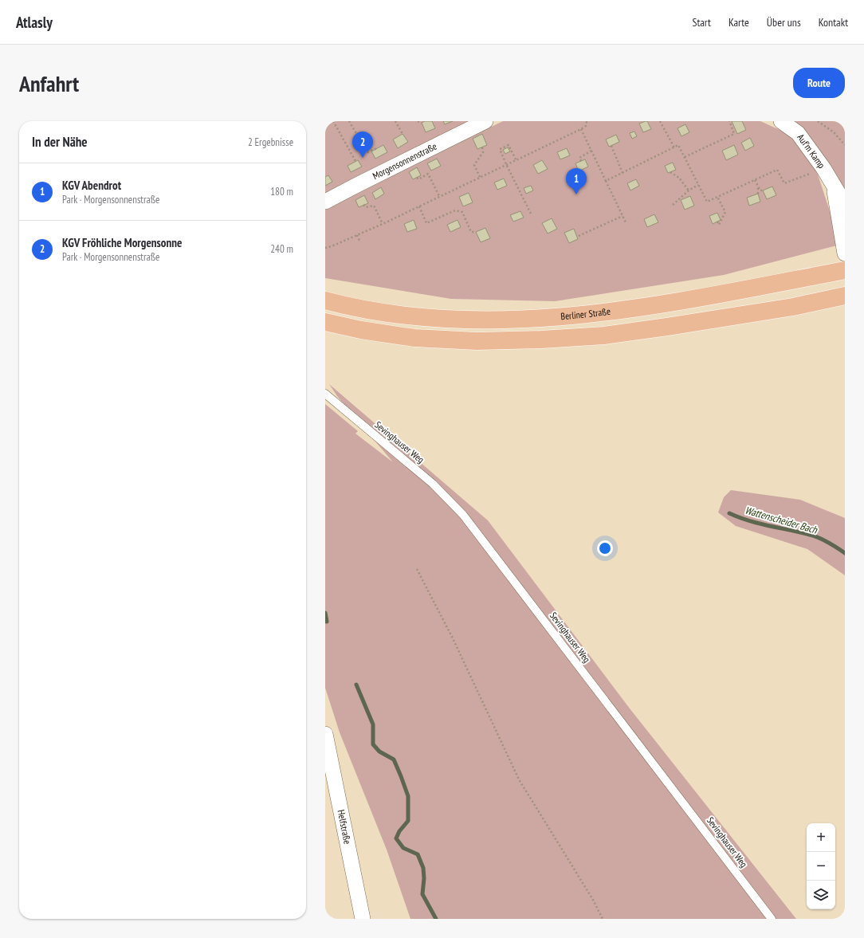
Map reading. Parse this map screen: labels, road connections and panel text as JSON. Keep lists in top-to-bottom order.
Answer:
{
  "streets": {
    "main road": ["Berliner Straße"],
    "street": ["Auf'm Kamp", "Morgensonnenstraße", "Helfstraße"],
    "lane": ["Sevinghauser Weg"]
  },
  "water": ["Wattenscheider Bach"],
  "page": {
    "header": "Atlasly",
    "nav": [
      "Start",
      "Karte",
      "Über uns",
      "Kontakt"
    ],
    "buttons": "Route",
    "title": "Anfahrt",
    "heading": ["In der Nähe", "2 Ergebnisse"],
    "pins": ["2", "1"],
    "list": [
      {
        "mark": "1",
        "name": "KGV Abendrot",
        "note": "Park · Morgensonnenstraße",
        "value": "180 m"
      },
      {
        "mark": "2",
        "name": "KGV Fröhliche Morgensonne",
        "note": "Park · Morgensonnenstraße",
        "value": "240 m"
      }
    ],
    "map_buttons": ["+", "−"]
  }
}
